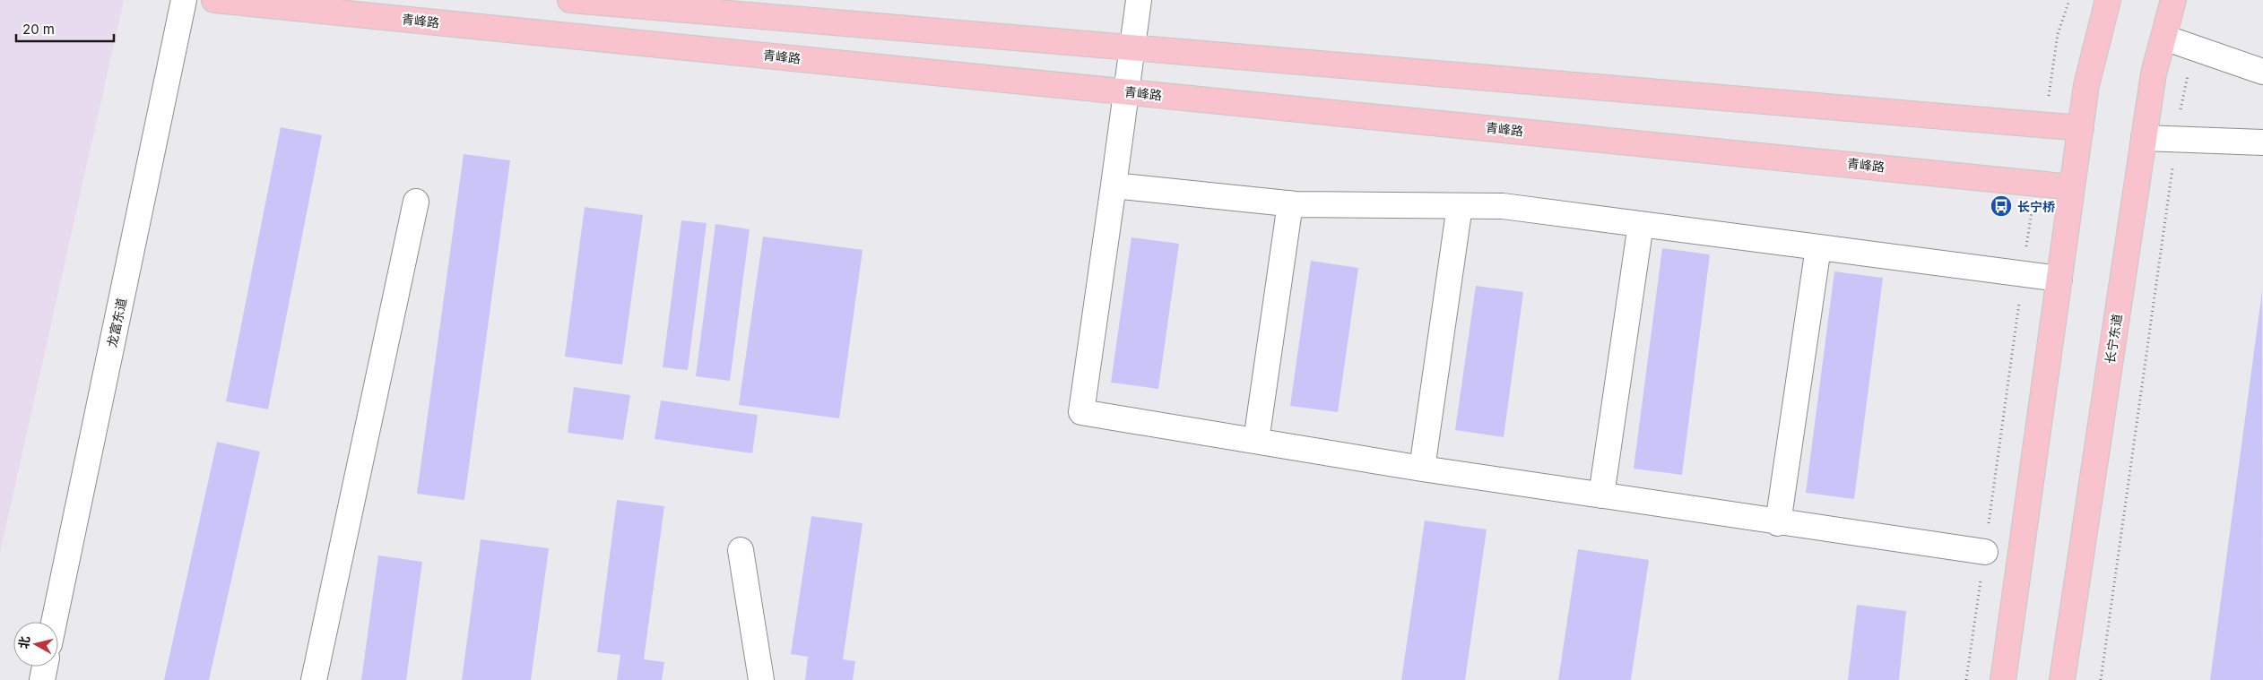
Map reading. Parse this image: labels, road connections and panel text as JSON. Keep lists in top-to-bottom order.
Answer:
{
  "streets": {
    "main road": ["青峰路", "长宁东道"],
    "street": ["龙富东道"]
  },
  "places": {
    "bus stop": ["长宁桥"]
  },
  "scale_bar": "20 m",
  "north": "left"
}
